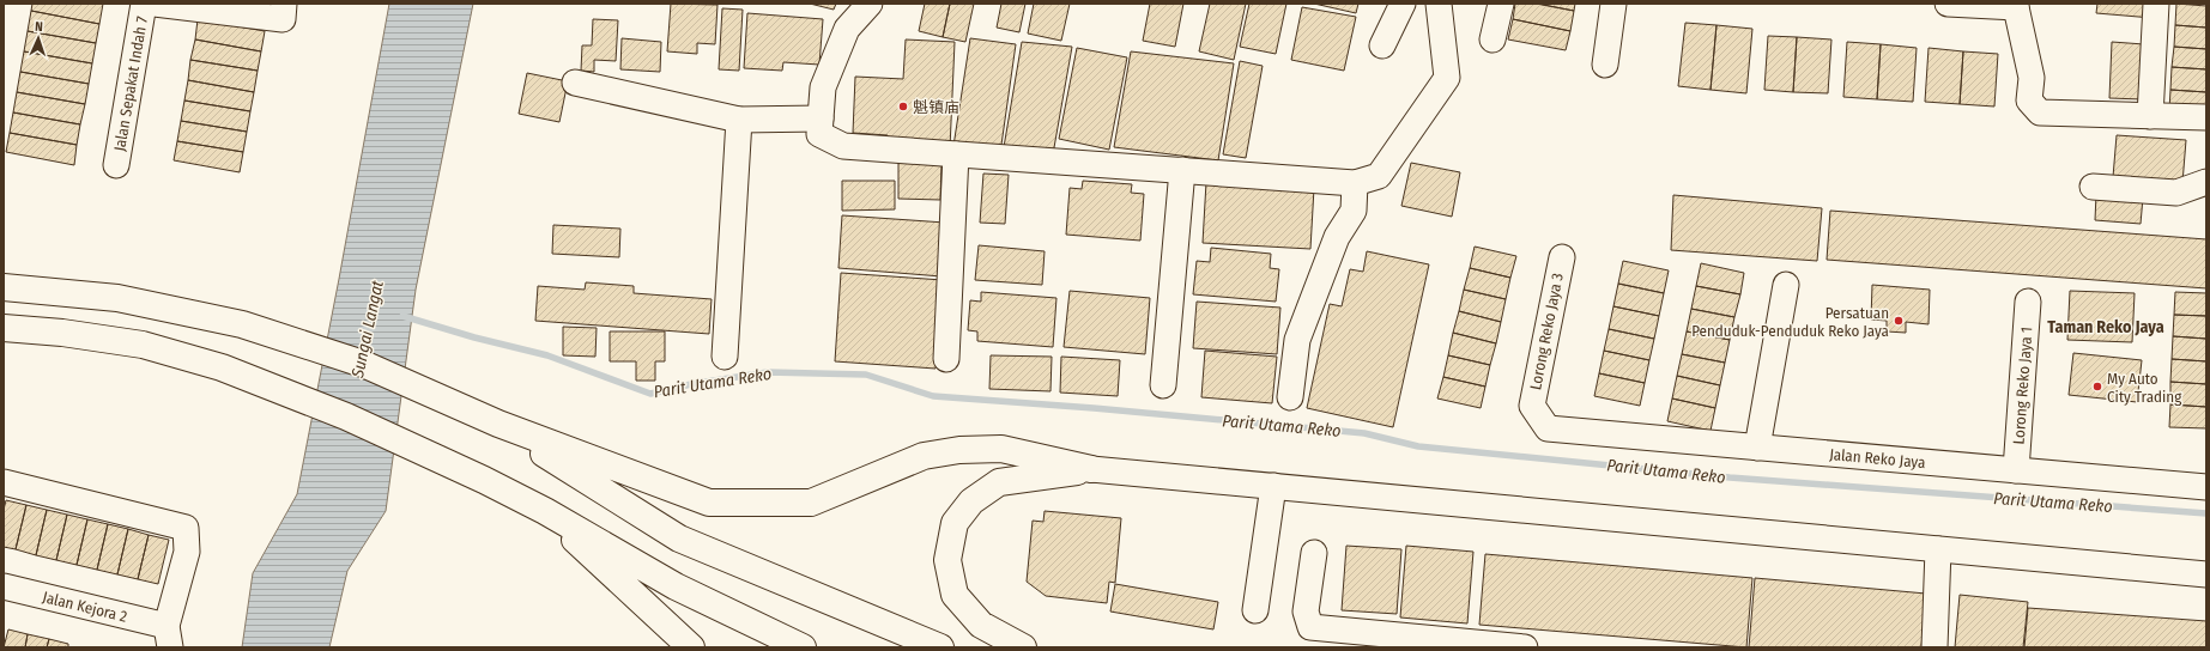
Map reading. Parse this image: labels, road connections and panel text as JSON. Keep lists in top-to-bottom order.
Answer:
{
  "streets": {
    "street": [
      "Jalan Sepakat Indah 7",
      "Lorong Reko Jaya 3",
      "Lorong Reko Jaya 1",
      "Jalan Reko Jaya",
      "Jalan Kejora 2"
    ]
  },
  "crossings": [
    ["Lorong Reko Jaya 3", "Jalan Reko Jaya"],
    ["Lorong Reko Jaya 1", "Jalan Reko Jaya"]
  ],
  "districts": ["Taman Reko Jaya"],
  "water": ["Sungai Langat", "Parit Utama Reko"],
  "places": ["魁镇庙", "Persatuan Penduduk-Penduduk Reko Jaya", "My Auto City Trading"],
  "north": "top"
}
